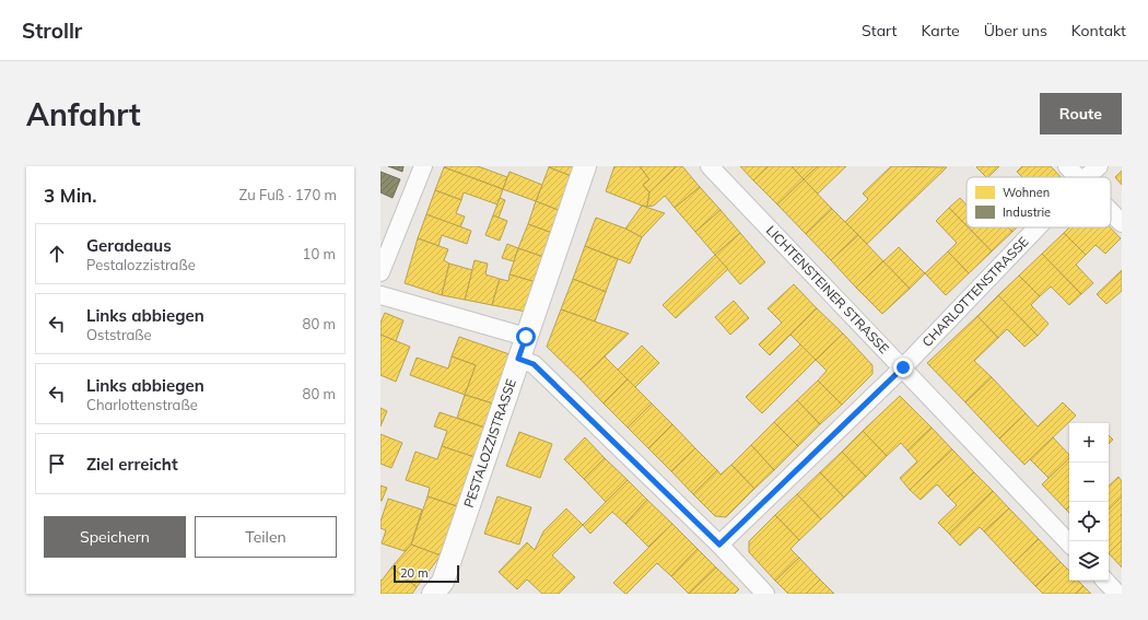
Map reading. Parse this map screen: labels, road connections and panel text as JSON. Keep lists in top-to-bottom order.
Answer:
{
  "streets": {
    "street": ["LICHTENSTEINER STRASSE", "CHARLOTTENSTRASSE", "PESTALOZZISTRASSE"]
  },
  "crossings": [
    ["LICHTENSTEINER STRASSE", "CHARLOTTENSTRASSE"]
  ],
  "legend": ["Wohnen", "Industrie"],
  "scale_bar": "20 m",
  "page": {
    "header": "Strollr",
    "nav": [
      "Start",
      "Karte",
      "Über uns",
      "Kontakt"
    ],
    "buttons": [
      "Route",
      ["Speichern", "Teilen"]
    ],
    "title": "Anfahrt",
    "heading": ["3 Min.", "Zu Fuß · 170 m"],
    "list": [
      ["Geradeaus", "Pestalozzistraße", "10 m"],
      ["Links abbiegen", "Oststraße", "80 m"],
      ["Links abbiegen", "Charlottenstraße", "80 m"],
      "Ziel erreicht"
    ],
    "map_buttons": ["+", "−"],
    "scale": "20 m"
  }
}
